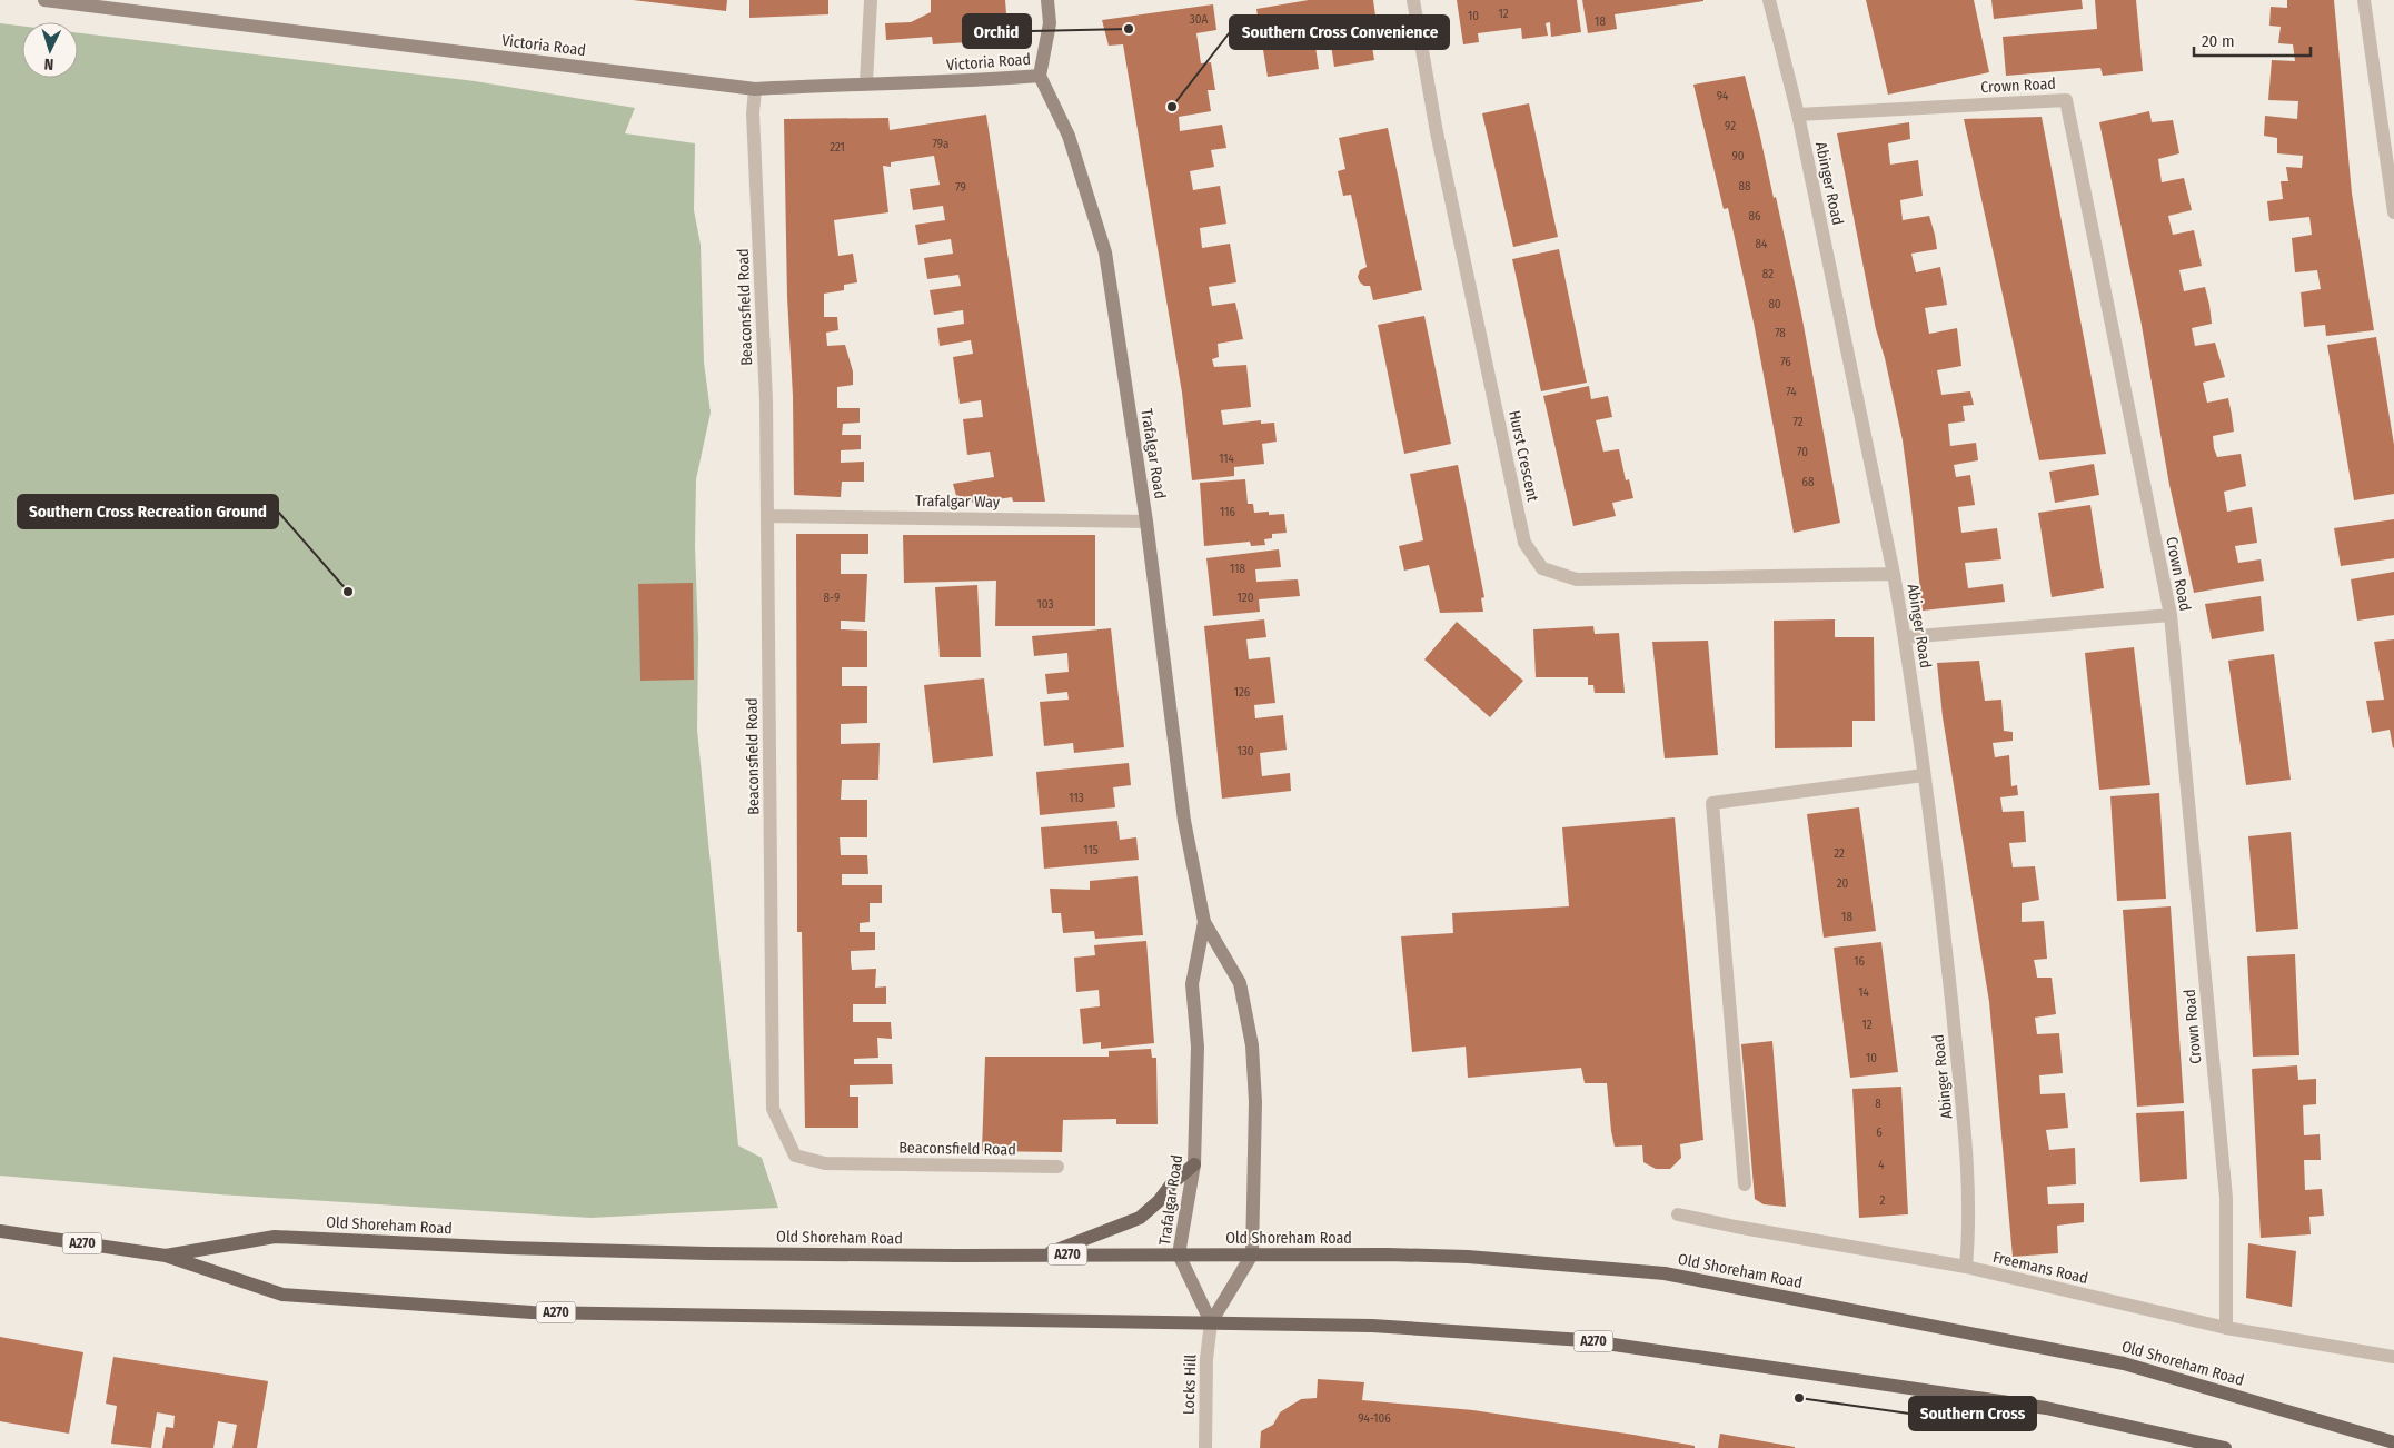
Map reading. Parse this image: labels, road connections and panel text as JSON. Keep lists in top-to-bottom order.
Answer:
{
  "streets": {
    "main road": [
      "Victoria Road",
      "Trafalgar Road",
      "Old Shoreham Road",
      "A270"
    ],
    "street": [
      "Crown Road",
      "Abinger Road",
      "Beaconsfield Road",
      "Hurst Crescent",
      "Trafalgar Way",
      "Freemans Road",
      "Locks Hill"
    ]
  },
  "crossings": [
    ["Victoria Road", "Beaconsfield Road"],
    ["Victoria Road", "Trafalgar Road"],
    ["Crown Road", "Abinger Road"],
    ["Crown Road", "Freemans Road"],
    ["Abinger Road", "Hurst Crescent"],
    ["Abinger Road", "Freemans Road"],
    ["Beaconsfield Road", "Trafalgar Way"],
    ["Trafalgar Road", "Trafalgar Way"],
    ["Trafalgar Road", "Old Shoreham Road"],
    ["Trafalgar Road", "Locks Hill"],
    ["Old Shoreham Road", "Locks Hill"]
  ],
  "places": [
    "Orchid",
    "Southern Cross Convenience",
    "Southern Cross Recreation Ground",
    "Southern Cross"
  ],
  "house_numbers": [
    "12",
    "10",
    "30A",
    "18",
    "94",
    "92",
    "79a",
    "221",
    "90",
    "88",
    "79",
    "86",
    "84",
    "82",
    "80",
    "78",
    "76",
    "74",
    "72",
    "70",
    "114",
    "68",
    "116",
    "118",
    "8-9",
    "120",
    "103",
    "126",
    "130",
    "113",
    "115",
    "22",
    "20",
    "18",
    "16",
    "14",
    "12",
    "10",
    "8",
    "6",
    "4",
    "2",
    "94-106"
  ],
  "scale_bar": "20 m",
  "north": "bottom"
}
